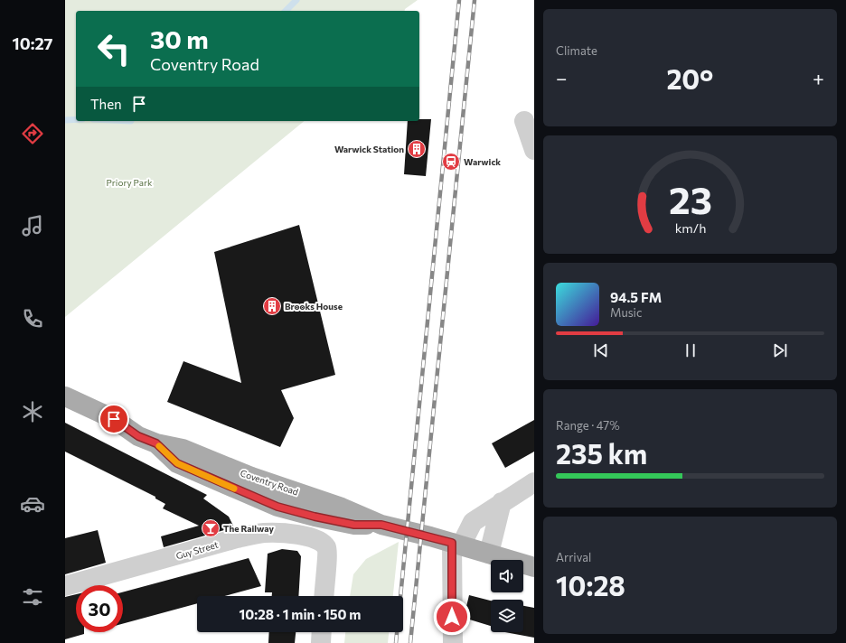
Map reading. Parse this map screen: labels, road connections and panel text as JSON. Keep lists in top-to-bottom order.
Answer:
{
  "streets": {
    "main road": ["Coventry Road"],
    "street": ["Guy Street"]
  },
  "parks": ["Priory Park"],
  "places": {
    "building": ["Warwick Station", "Brooks House"],
    "station": ["Warwick"],
    "bar": ["The Railway"]
  },
  "page": {
    "tabs": "10:27",
    "tile": [
      "Climate",
      ["Range · 47%", "235 km"],
      ["Arrival", "10:28"]
    ],
    "turn": ["30 m", "Coventry Road"],
    "heat": ["−", "20°", "+"],
    "then": "Then",
    "song": ["94.5 FM", "Music"],
    "limit": "30",
    "trip": "10:28 · 1 min · 150 m",
    "gauge": ["23", "km/h"]
  }
}
